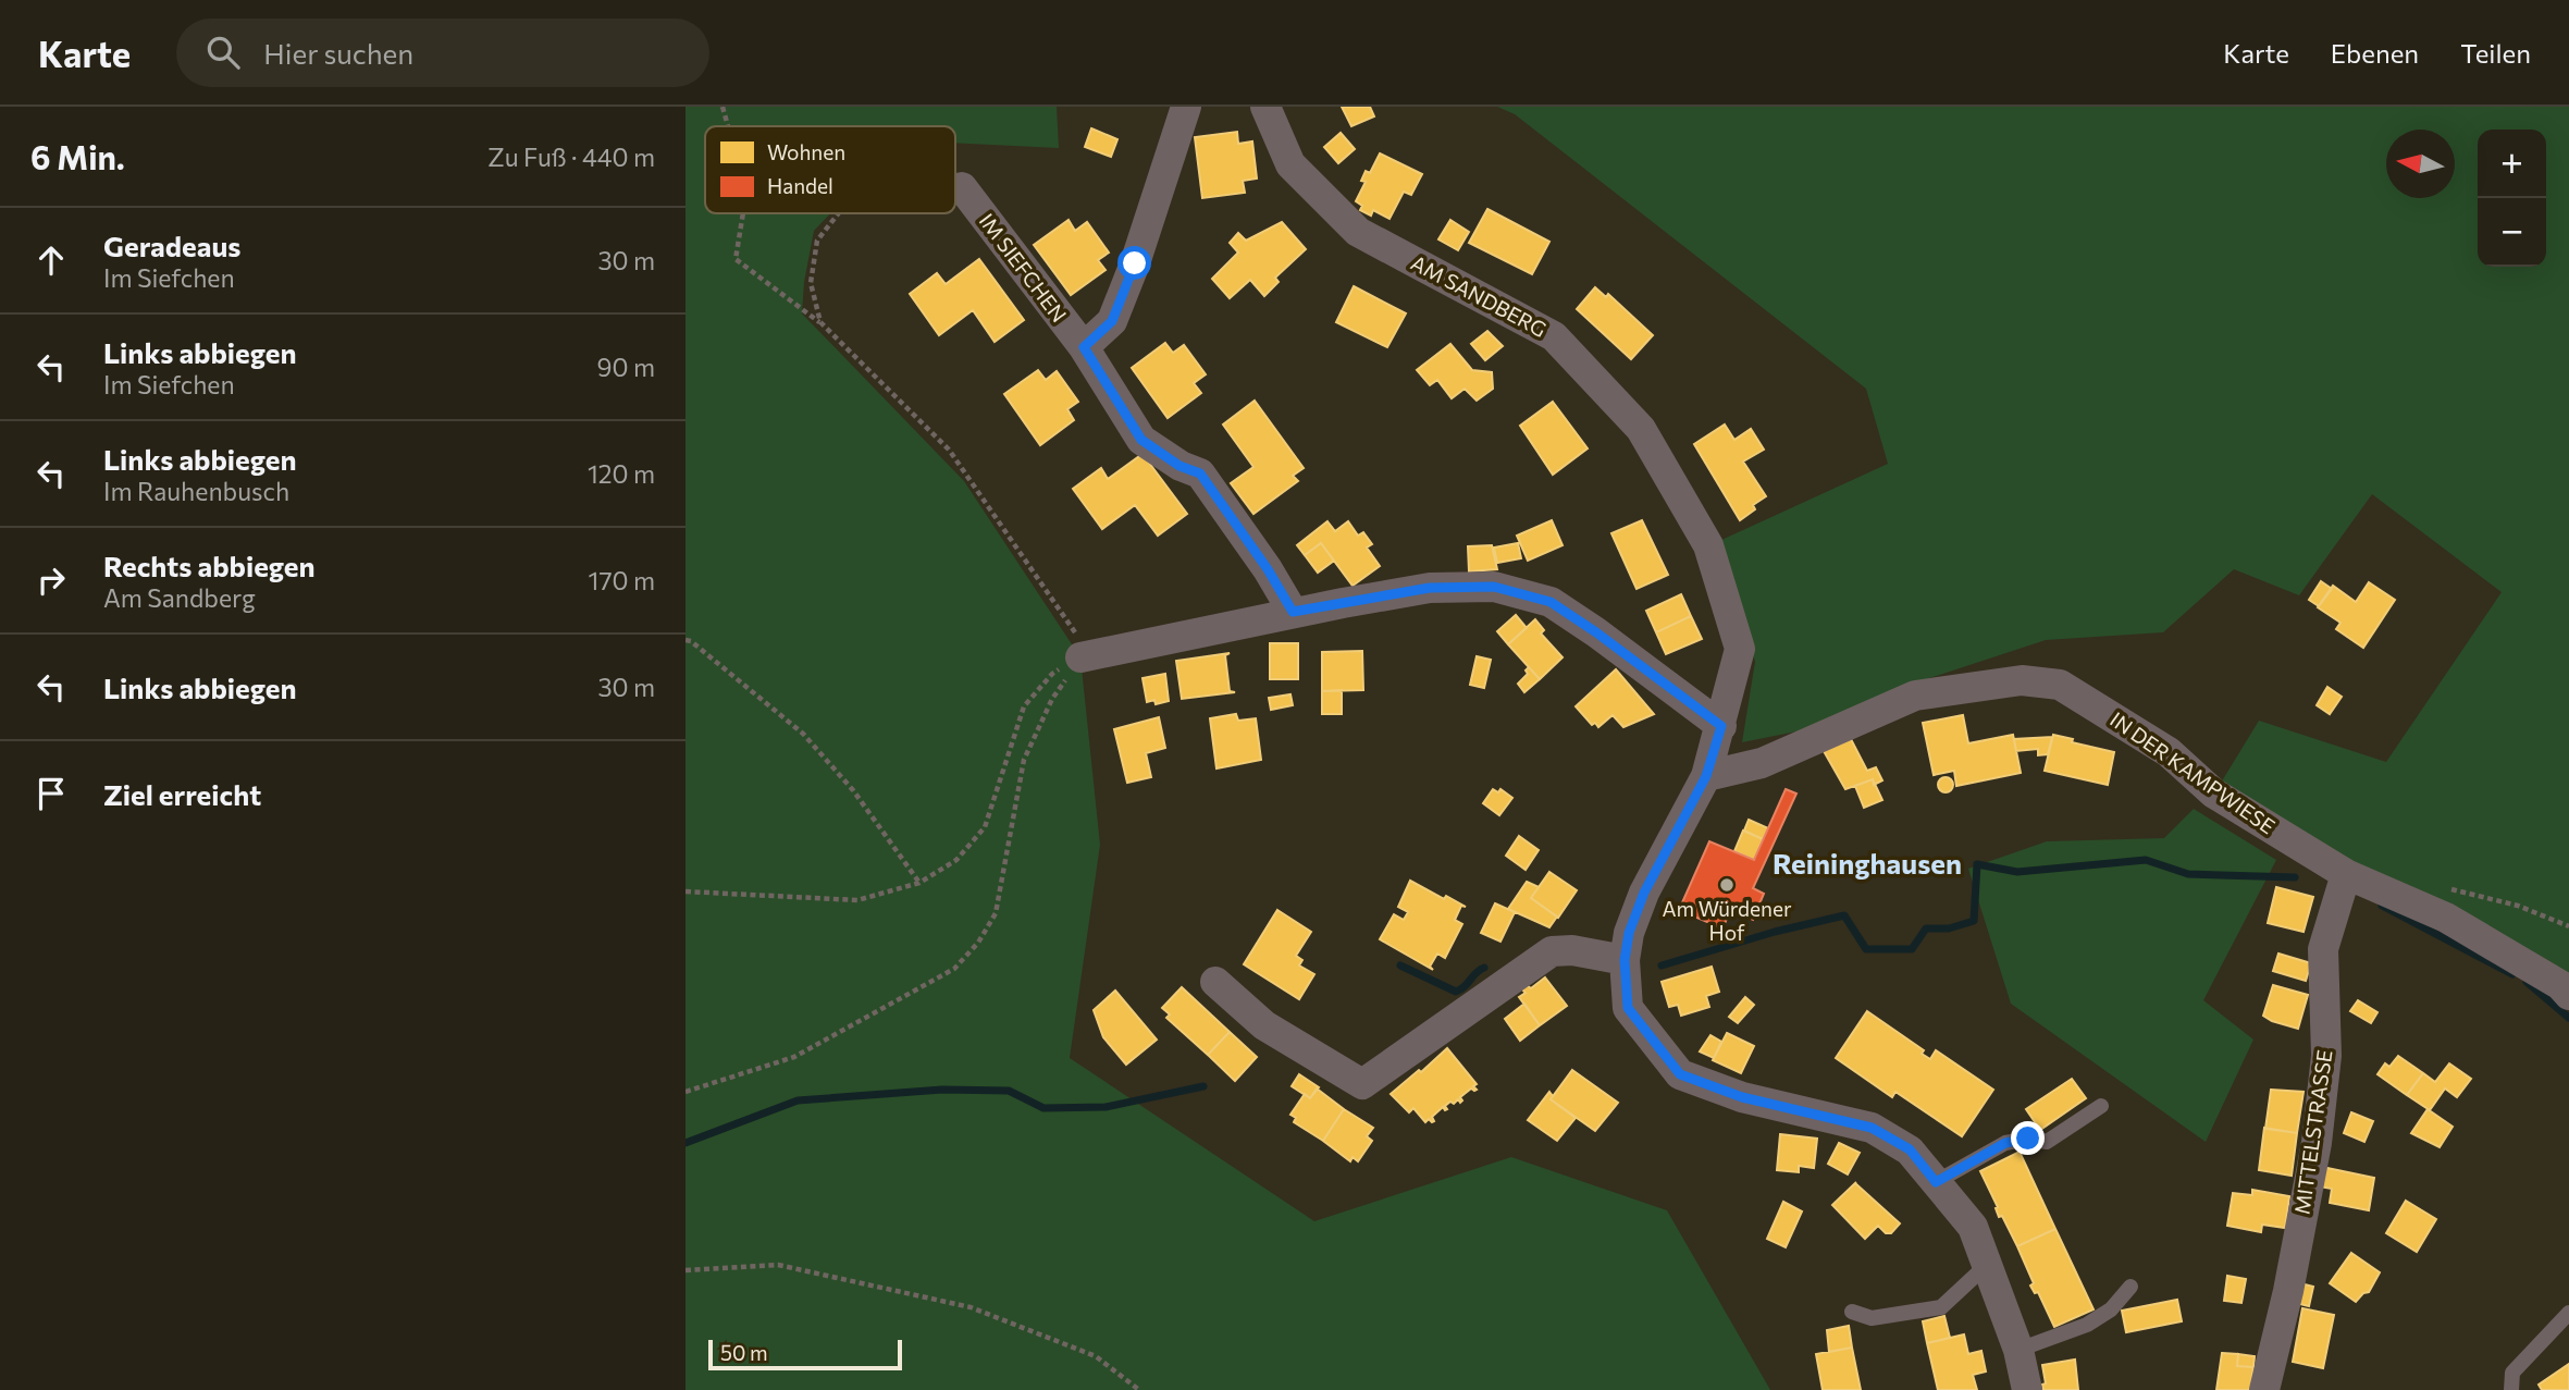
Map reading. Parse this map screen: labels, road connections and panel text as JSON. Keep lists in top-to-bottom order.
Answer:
{
  "streets": {
    "street": [
      "IM SIEFCHEN",
      "AM SANDBERG",
      "IN DER KAMPWIESE",
      "MITTELSTRASSE"
    ]
  },
  "crossings": [
    ["AM SANDBERG", "IN DER KAMPWIESE"],
    ["IN DER KAMPWIESE", "MITTELSTRASSE"]
  ],
  "districts": ["Reininghausen"],
  "places": ["Am Würdener Hof"],
  "legend": ["Wohnen", "Handel"],
  "scale_bar": "50 m",
  "north": "left",
  "page": {
    "header": "Karte",
    "search": "Hier suchen",
    "nav": ["Karte", "Ebenen", "Teilen"],
    "heading": ["6 Min.", "Zu Fuß · 440 m"],
    "map_buttons": ["+", "−"],
    "list": [
      ["Geradeaus", "Im Siefchen", "30 m"],
      ["Links abbiegen", "Im Siefchen", "90 m"],
      ["Links abbiegen", "Im Rauhenbusch", "120 m"],
      ["Rechts abbiegen", "Am Sandberg", "170 m"],
      ["Links abbiegen", "30 m"],
      "Ziel erreicht"
    ],
    "scale": "50 m"
  }
}
